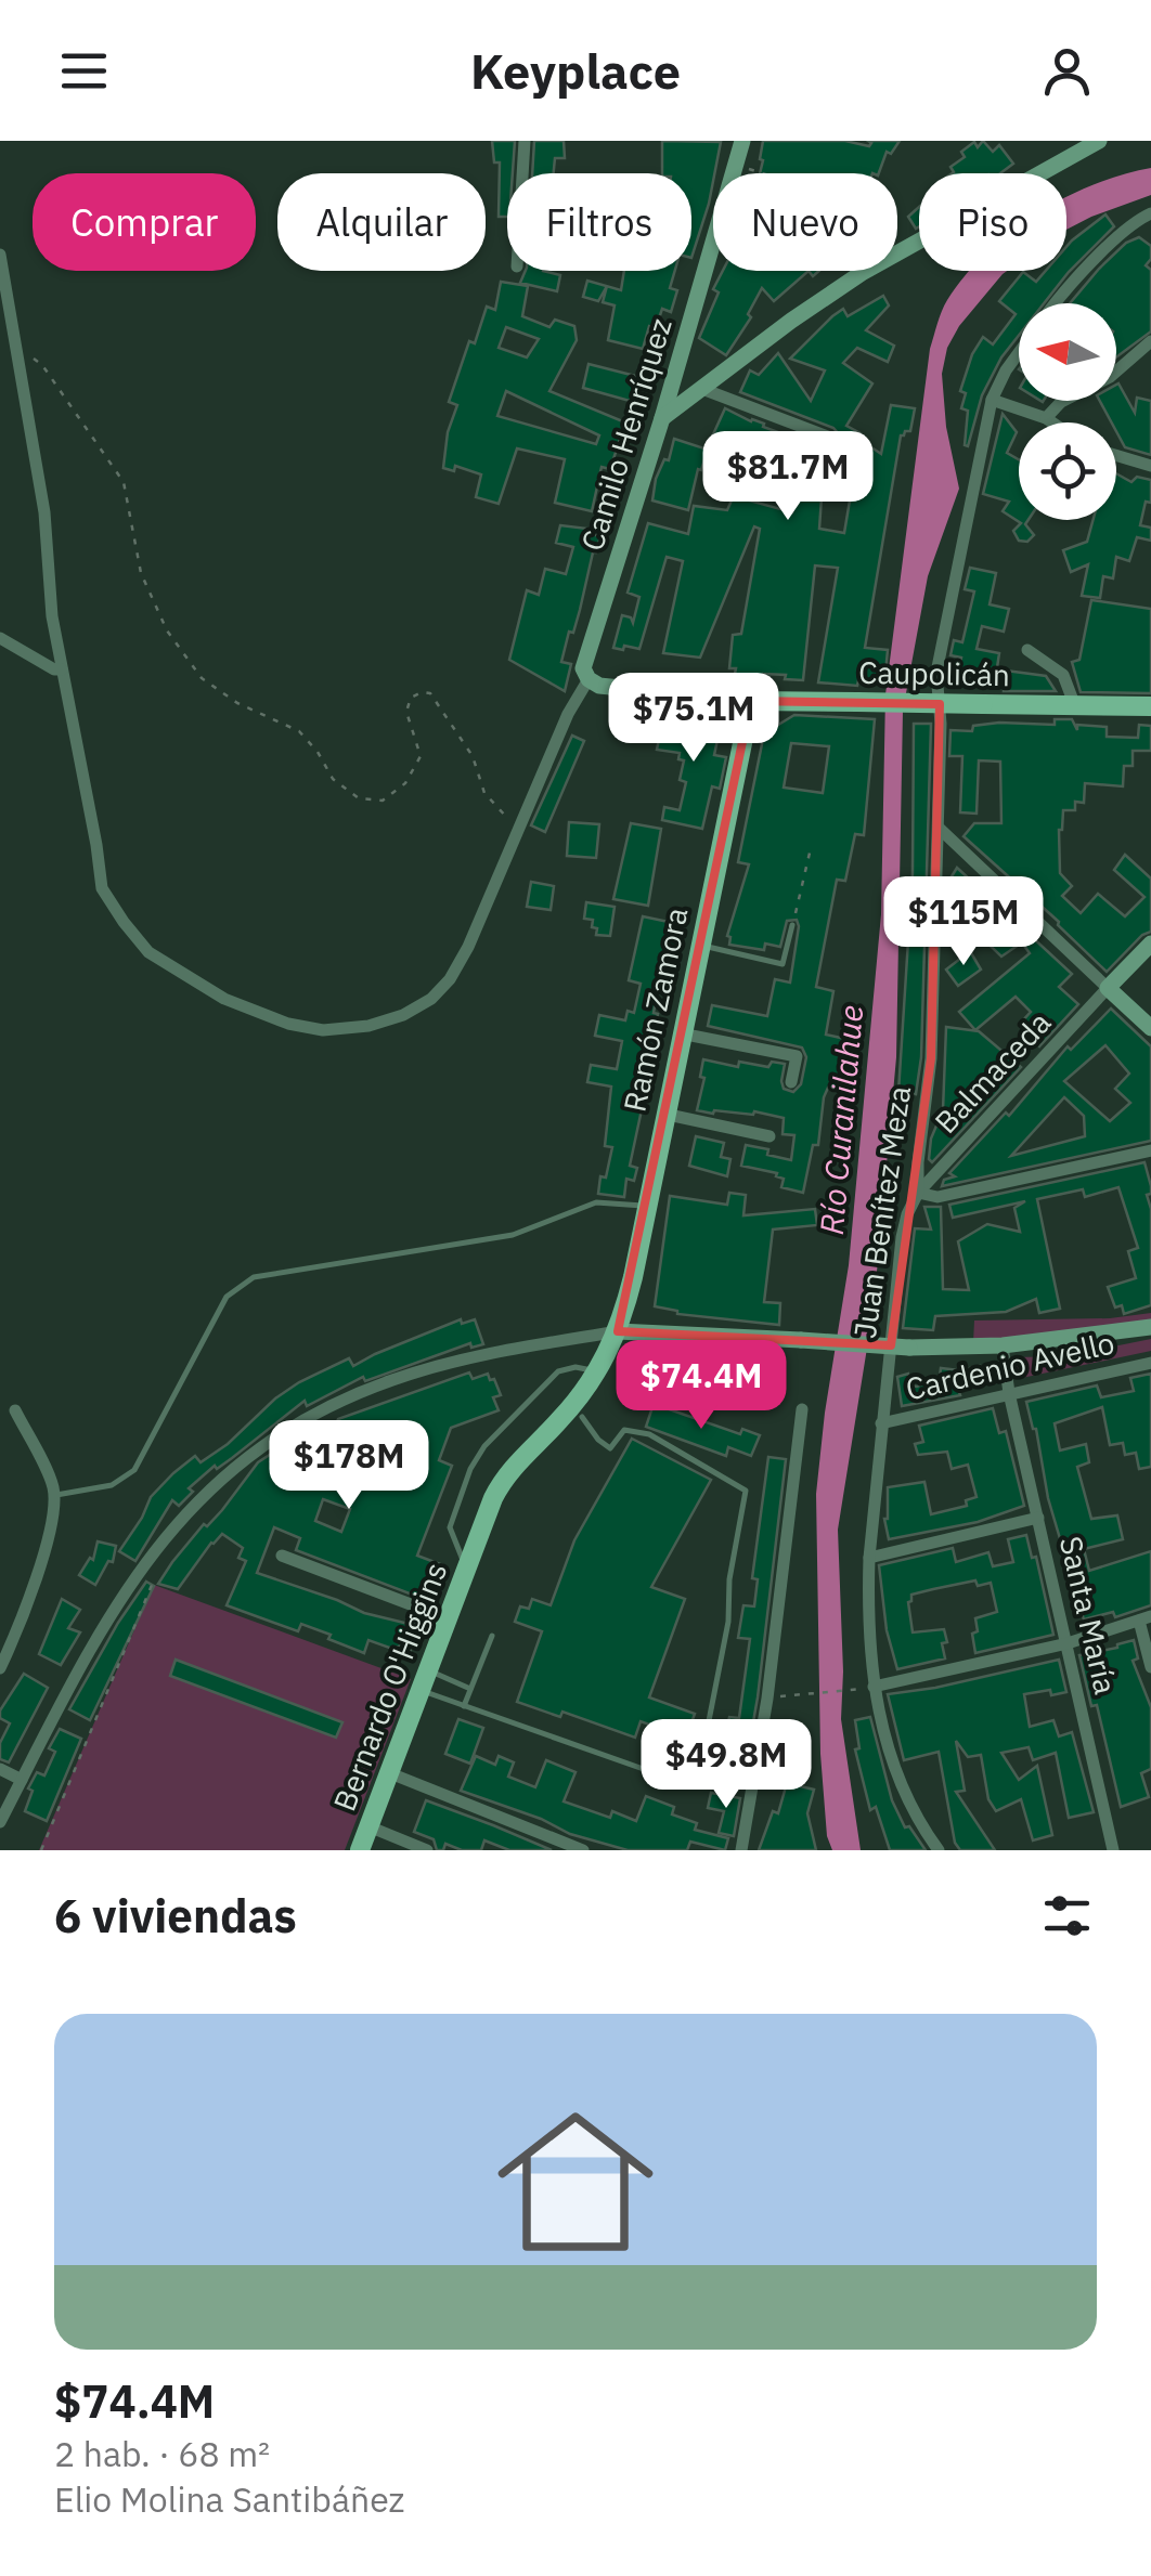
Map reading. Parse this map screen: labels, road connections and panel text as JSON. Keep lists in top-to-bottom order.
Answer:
{
  "streets": {
    "main road": ["Caupolicán", "Ramón Zamora", "Bernardo O'Higgins"],
    "street": [
      "Camilo Henríquez",
      "Balmaceda",
      "Juan Benítez Meza",
      "Cardenio Avello",
      "Santa María"
    ]
  },
  "crossings": [
    ["Camilo Henríquez", "Caupolicán"],
    ["Caupolicán", "Ramón Zamora"],
    ["Ramón Zamora", "Bernardo O'Higgins"],
    ["Balmaceda", "Juan Benítez Meza"],
    ["Juan Benítez Meza", "Cardenio Avello"],
    ["Cardenio Avello", "Santa María"]
  ],
  "water": ["Río Curanilahue"],
  "north": "left",
  "page": {
    "header": "Keyplace",
    "chip": [
      "Comprar",
      "Alquilar",
      "Filtros",
      "Nuevo",
      "Piso"
    ],
    "price": [
      "$81.7M",
      "$75.1M",
      "$115M",
      "$74.4M",
      "$178M",
      "$49.8M"
    ],
    "heading": "6 viviendas",
    "list": [
      {
        "name": "$74.4M",
        "note": "2 hab. · 68 m² · Elio Molina Santibáñez"
      }
    ]
  }
}
